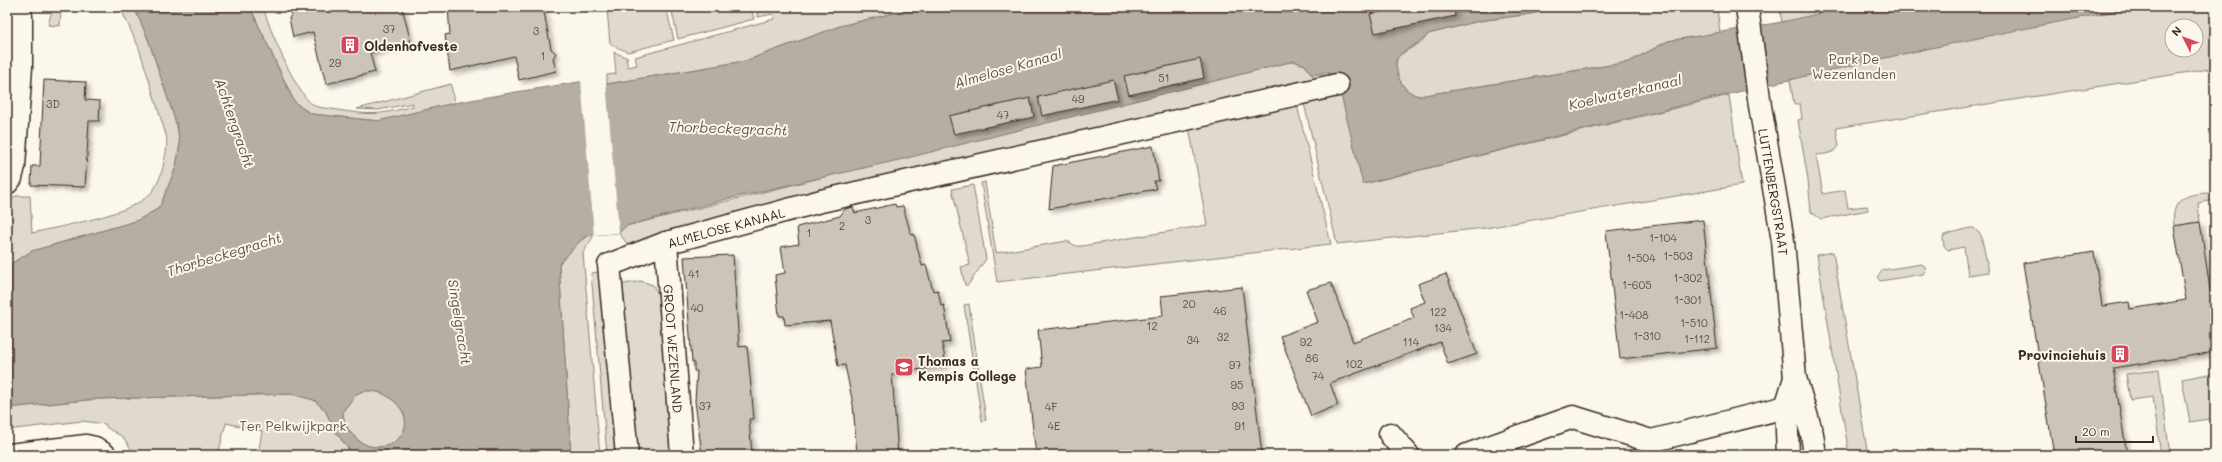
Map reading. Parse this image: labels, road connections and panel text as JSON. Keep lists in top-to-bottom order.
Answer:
{
  "streets": {
    "street": ["LUTTENBERGSTRAAT", "ALMELOSE KANAAL", "GROOT WEZENLAND"]
  },
  "crossings": [
    ["ALMELOSE KANAAL", "GROOT WEZENLAND"]
  ],
  "water": [
    "Almelose Kanaal",
    "Koelwaterkanaal",
    "Achtergracht",
    "Thorbeckegracht",
    "Singelgracht"
  ],
  "parks": ["Park De Wezenlanden", "Ter Pelkwijkpark"],
  "places": {
    "building": ["Oldenhofveste", "Provinciehuis"],
    "school or university": ["Thomas a Kempis College"]
  },
  "house_numbers": [
    "37",
    "3",
    "1",
    "29",
    "51",
    "49",
    "3D",
    "47",
    "3",
    "2",
    "1",
    "1-104",
    "1-503",
    "1-504",
    "41",
    "1-302",
    "1-605",
    "1-301",
    "20",
    "40",
    "46",
    "122",
    "1-408",
    "1-510",
    "12",
    "134",
    "1-310",
    "32",
    "1-112",
    "34",
    "92",
    "114",
    "86",
    "102",
    "97",
    "74",
    "95",
    "37",
    "93",
    "4F",
    "4E",
    "91"
  ],
  "scale_bar": "20 m",
  "north": "top left"
}
